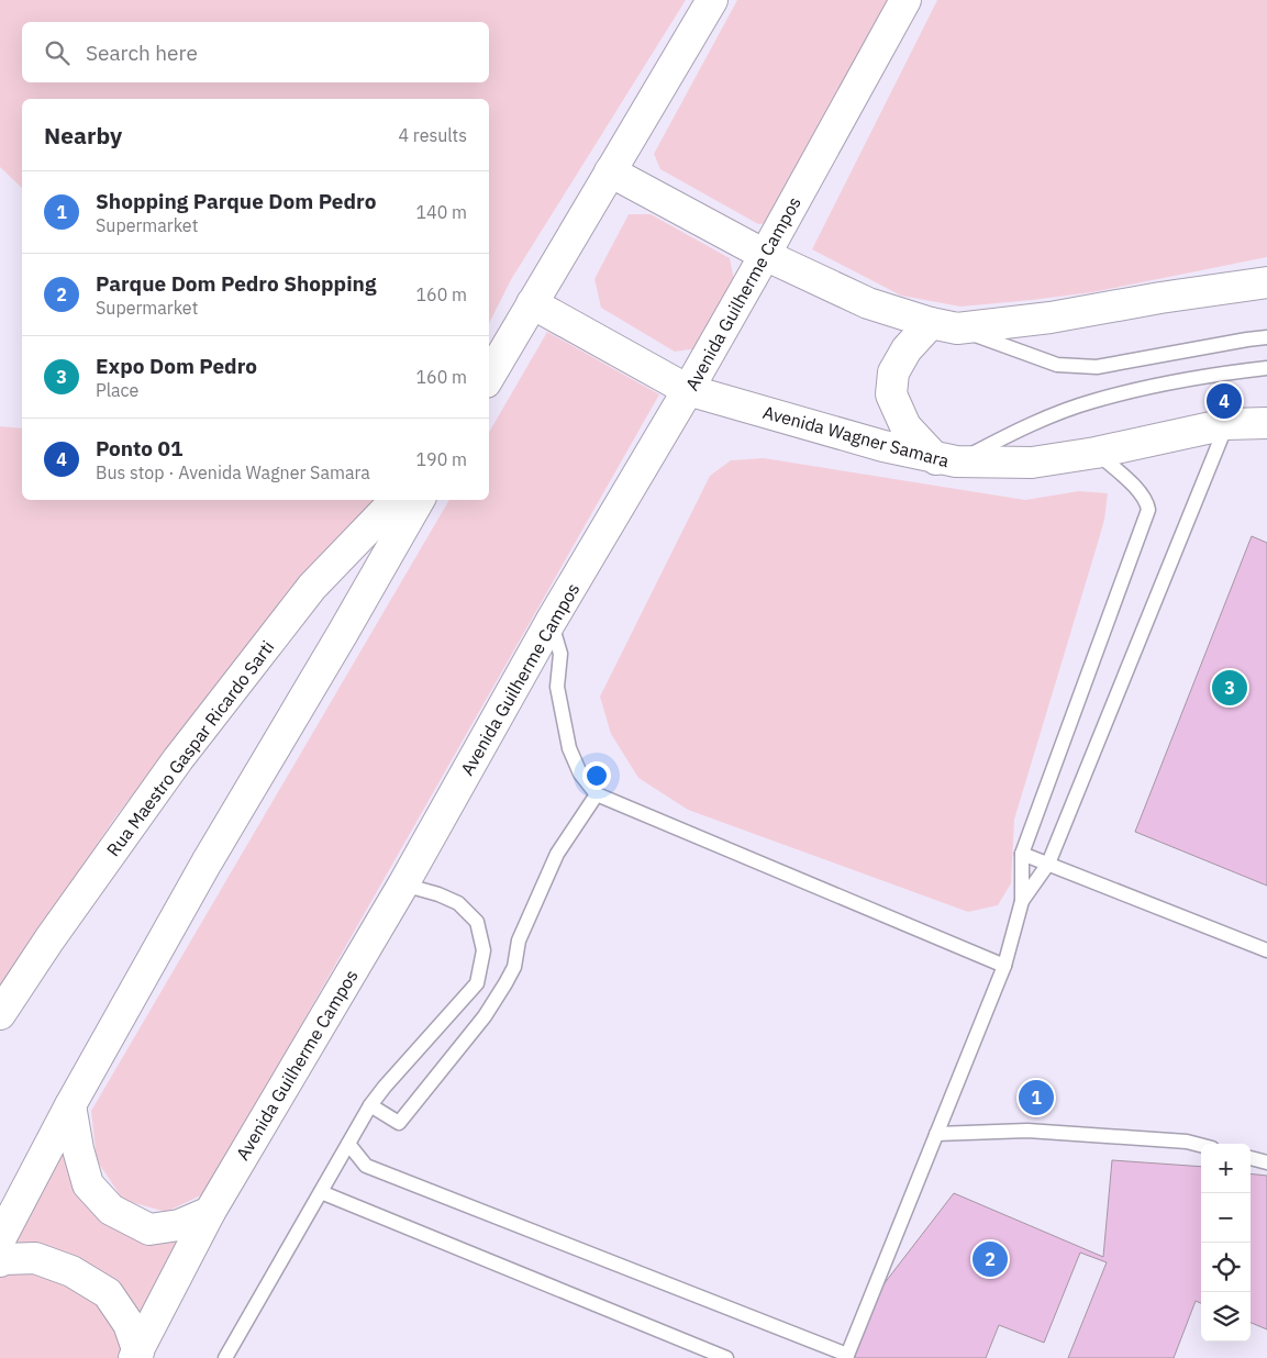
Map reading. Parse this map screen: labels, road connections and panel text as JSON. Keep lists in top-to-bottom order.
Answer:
{
  "streets": {
    "main road": ["Avenida Guilherme Campos", "Avenida Wagner Samara", "Rua Maestro Gaspar Ricardo Sarti"]
  },
  "crossings": [
    ["Avenida Guilherme Campos", "Avenida Wagner Samara"]
  ],
  "page": {
    "search": "Search here",
    "heading": ["Nearby", "4 results"],
    "list": [
      {
        "mark": "1",
        "name": "Shopping Parque Dom Pedro",
        "note": "Supermarket",
        "value": "140 m"
      },
      {
        "mark": "2",
        "name": "Parque Dom Pedro Shopping",
        "note": "Supermarket",
        "value": "160 m"
      },
      {
        "mark": "3",
        "name": "Expo Dom Pedro",
        "note": "Place",
        "value": "160 m"
      },
      {
        "mark": "4",
        "name": "Ponto 01",
        "note": "Bus stop · Avenida Wagner Samara",
        "value": "190 m"
      }
    ],
    "pins": [
      "4",
      "3",
      "1",
      "2"
    ],
    "map_buttons": ["+", "−"]
  }
}
